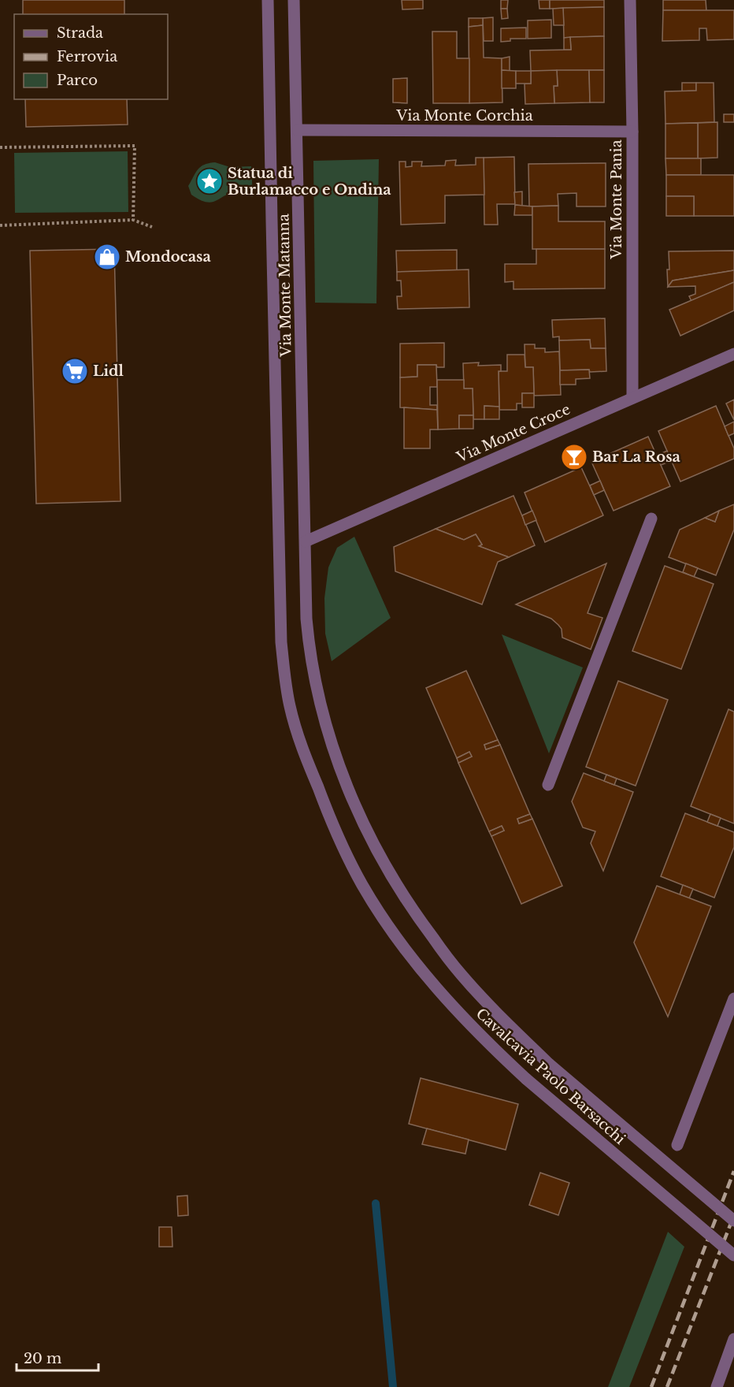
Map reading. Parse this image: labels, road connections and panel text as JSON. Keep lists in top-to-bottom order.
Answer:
{
  "streets": {
    "street": [
      "Via Monte Corchia",
      "Via Monte Pania",
      "Via Monte Matanna",
      "Via Monte Croce",
      "Cavalcavia Paolo Barsacchi"
    ]
  },
  "crossings": [
    ["Via Monte Corchia", "Via Monte Pania"],
    ["Via Monte Corchia", "Via Monte Matanna"],
    ["Via Monte Pania", "Via Monte Croce"],
    ["Via Monte Matanna", "Via Monte Croce"],
    ["Via Monte Matanna", "Cavalcavia Paolo Barsacchi"],
    ["Via Monte Croce", "Cavalcavia Paolo Barsacchi"]
  ],
  "places": {
    "place": ["Statua di Burlamacco e Ondina"],
    "shop": ["Mondocasa"],
    "supermarket": ["Lidl"],
    "bar": ["Bar La Rosa"]
  },
  "legend": ["Strada", "Ferrovia", "Parco"],
  "scale_bar": "20 m"
}
